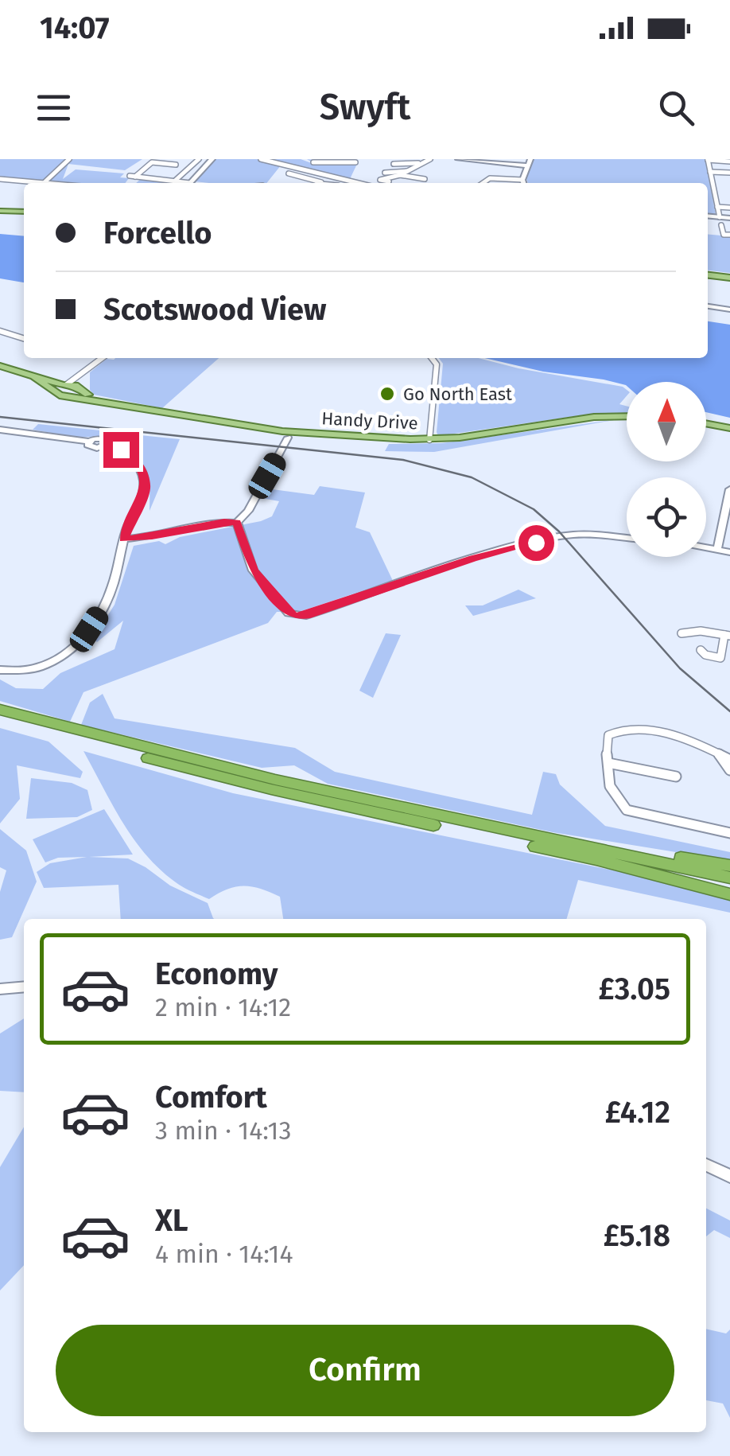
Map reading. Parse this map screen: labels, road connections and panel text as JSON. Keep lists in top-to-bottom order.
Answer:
{
  "streets": {
    "main road": ["Handy Drive"]
  },
  "places": ["Go North East"],
  "north": "top",
  "page": {
    "status": "14:07",
    "header": "Swyft",
    "banner": ["Forcello", "Scotswood View"],
    "list": [
      {
        "name": "Economy",
        "note": "2 min · 14:12",
        "value": "£3.05"
      },
      {
        "name": "Comfort",
        "note": "3 min · 14:13",
        "value": "£4.12"
      },
      {
        "name": "XL",
        "note": "4 min · 14:14",
        "value": "£5.18"
      }
    ],
    "buttons": "Confirm"
  }
}
